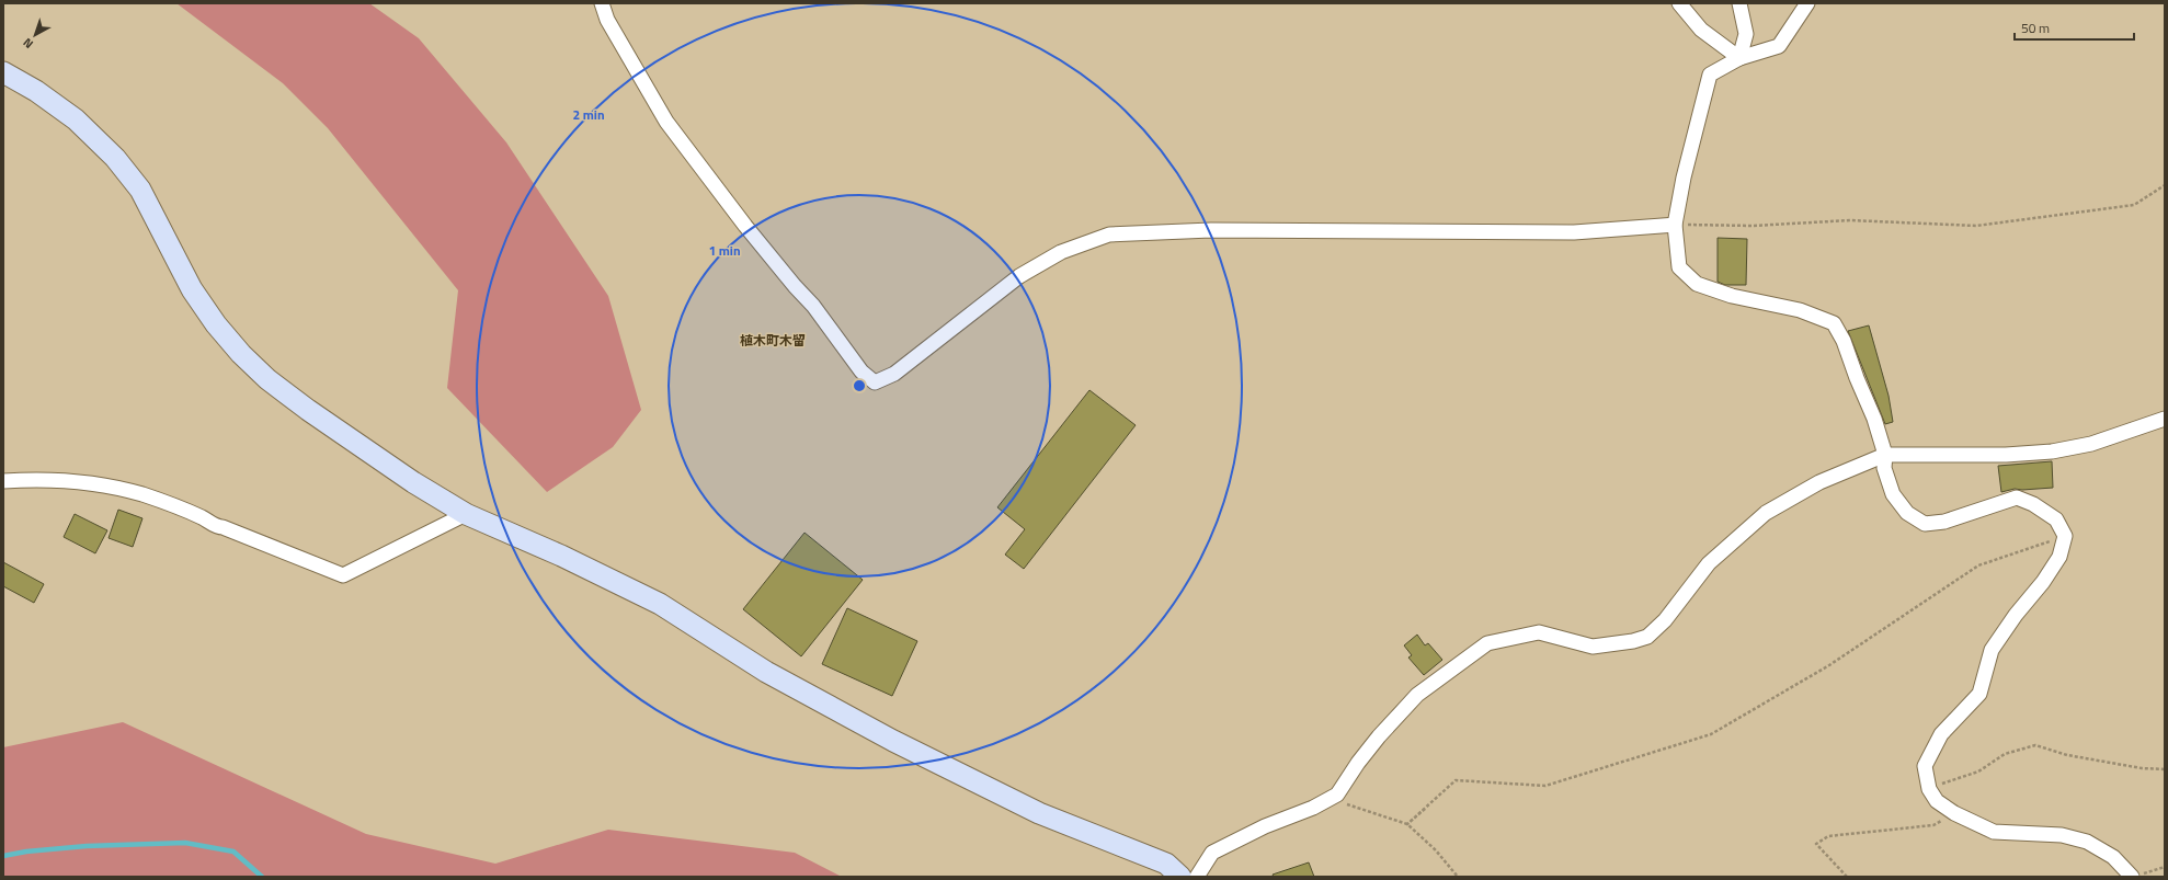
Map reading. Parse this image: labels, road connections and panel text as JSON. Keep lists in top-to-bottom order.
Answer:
{
  "districts": ["植木町木留"],
  "scale_bar": "50 m",
  "north": "bottom left",
  "rings": ["2 min", "1 min"]
}
